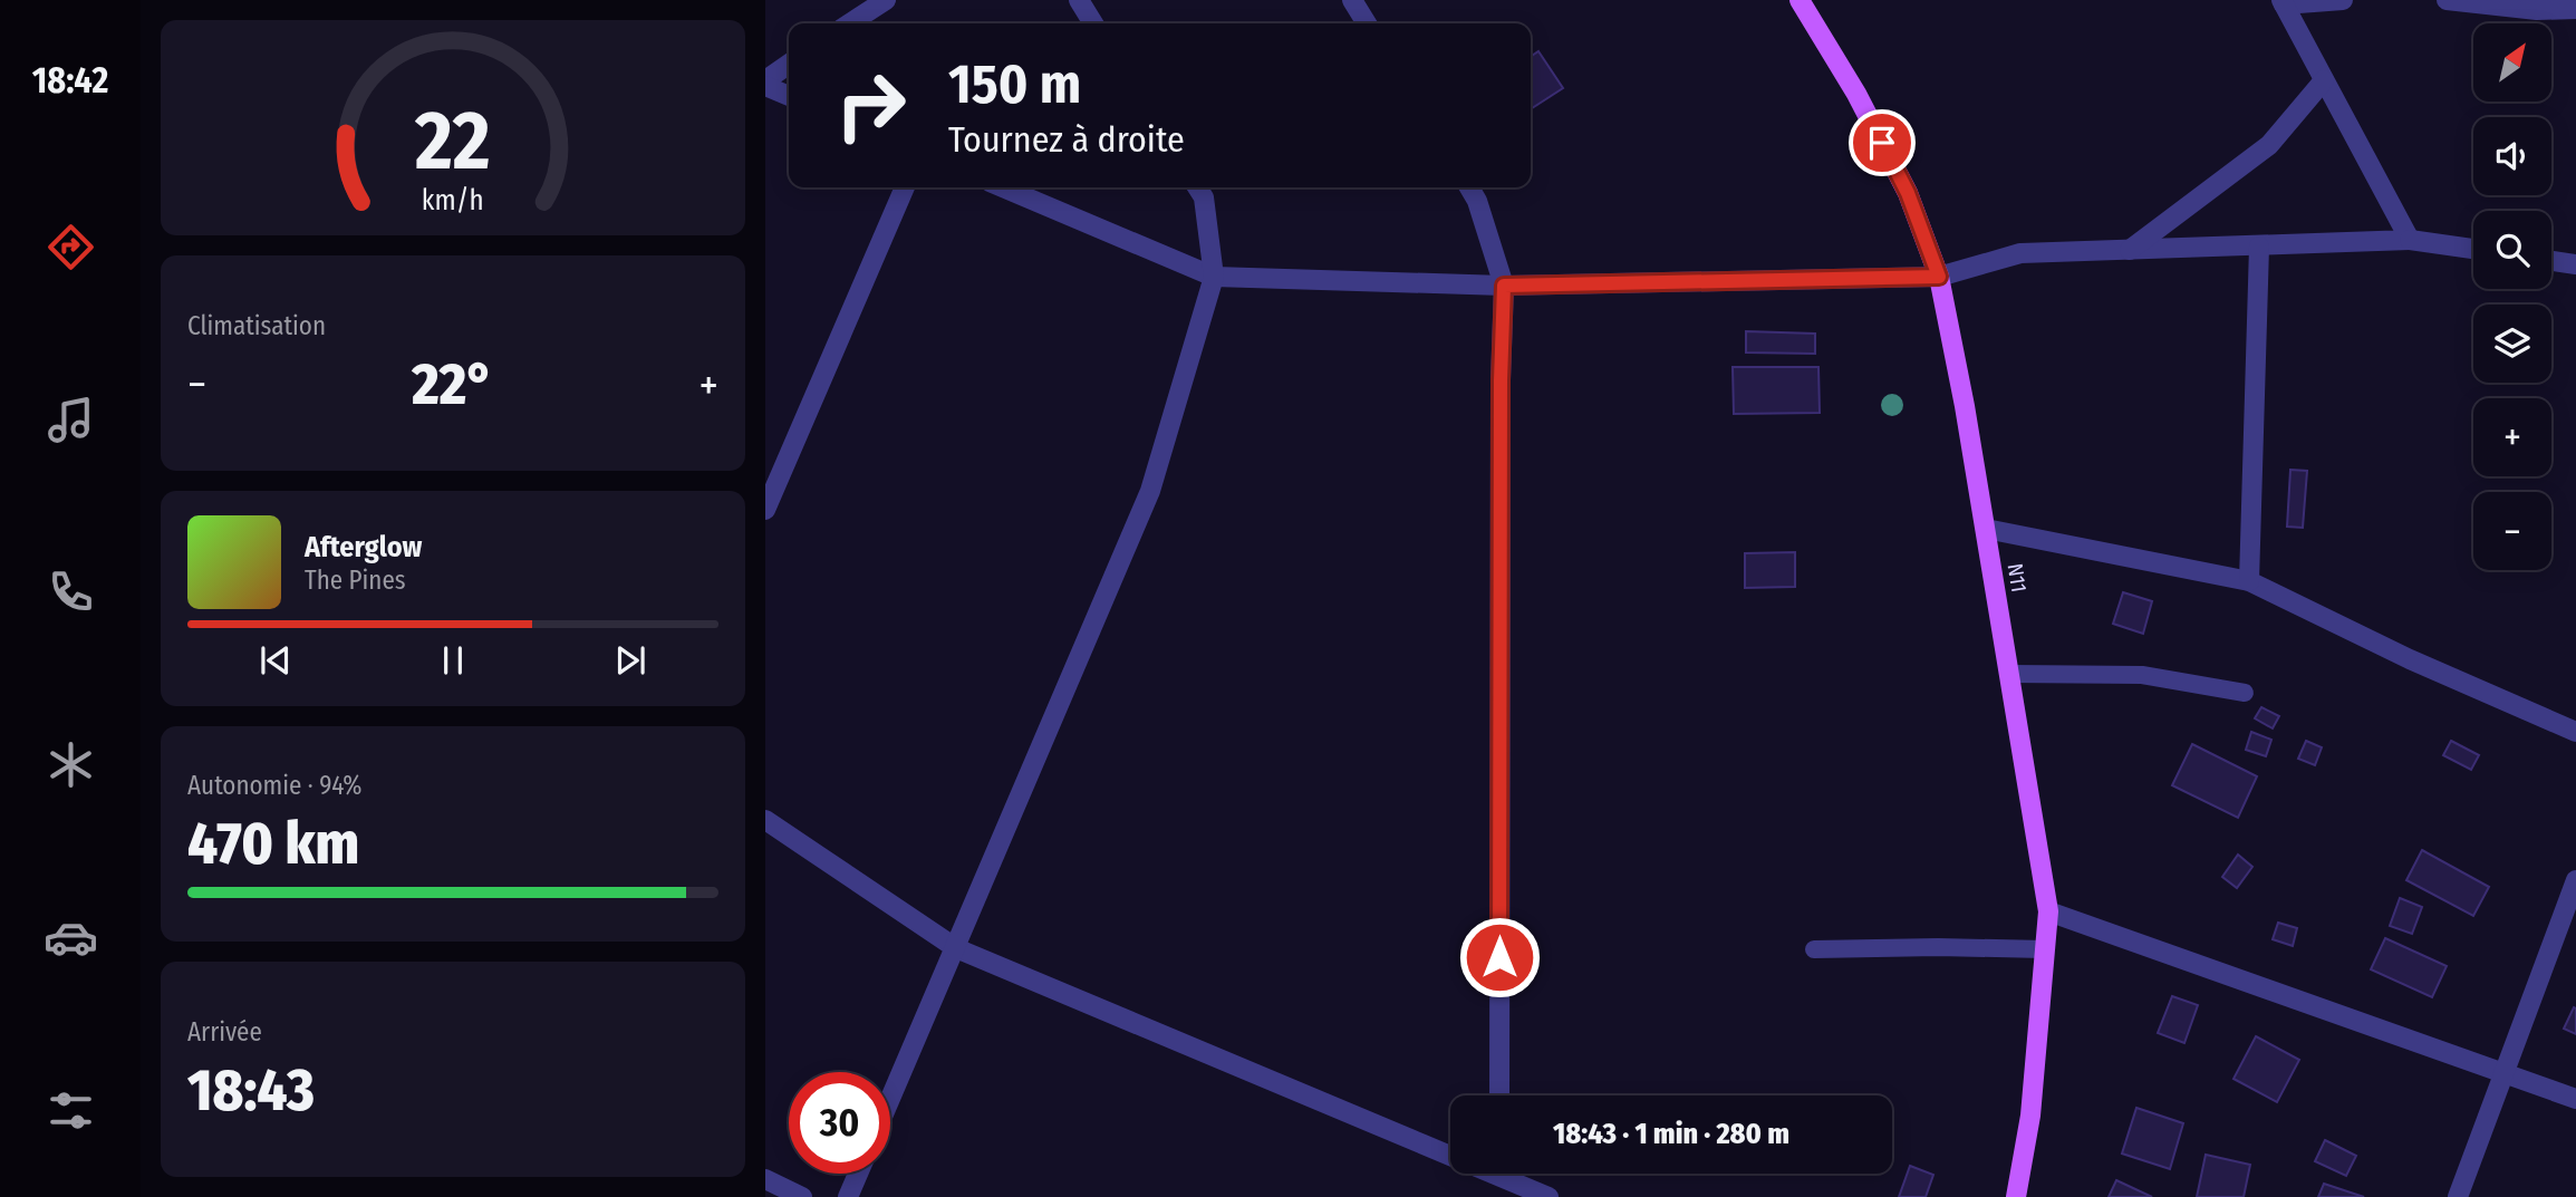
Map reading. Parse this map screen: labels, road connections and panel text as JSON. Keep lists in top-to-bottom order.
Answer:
{
  "streets": {
    "main road": ["N11"]
  },
  "north": "top right",
  "page": {
    "tabs": "18:42",
    "map_buttons": ["+", "−"],
    "turn": ["150 m", "Tournez à droite"],
    "tile": [
      "Climatisation",
      ["Autonomie · 94%", "470 km"],
      ["Arrivée", "18:43"]
    ],
    "heat": ["−", "22°", "+"],
    "song": ["Afterglow", "The Pines"],
    "limit": "30",
    "trip": "18:43 · 1 min · 280 m",
    "gauge": ["22", "km/h"]
  }
}
